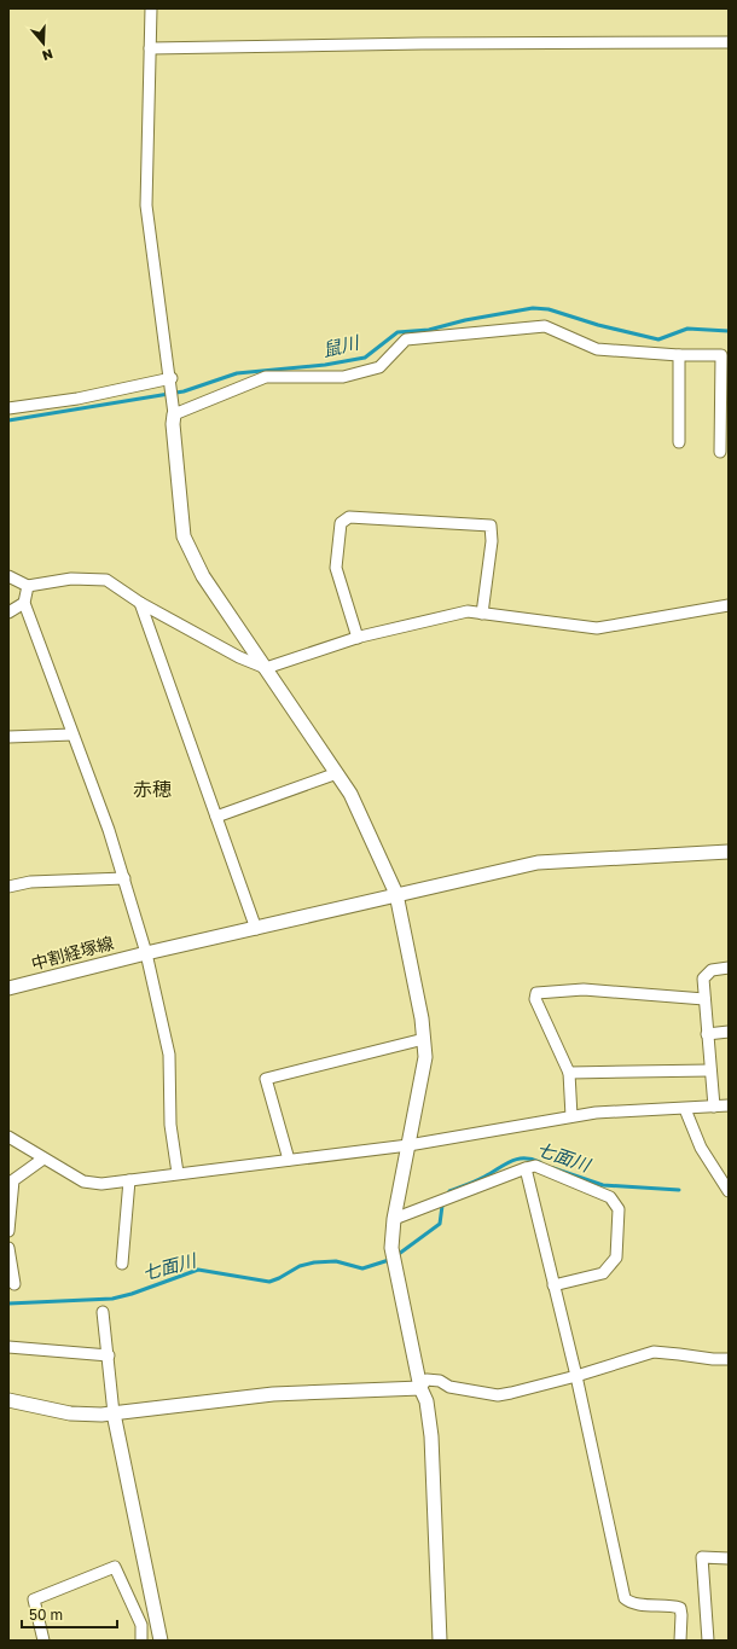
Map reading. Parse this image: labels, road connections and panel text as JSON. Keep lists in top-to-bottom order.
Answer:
{
  "streets": {
    "street": ["中割経塚線"]
  },
  "districts": ["赤穂"],
  "water": ["鼠川", "七面川"],
  "scale_bar": "50 m",
  "north": "bottom"
}
